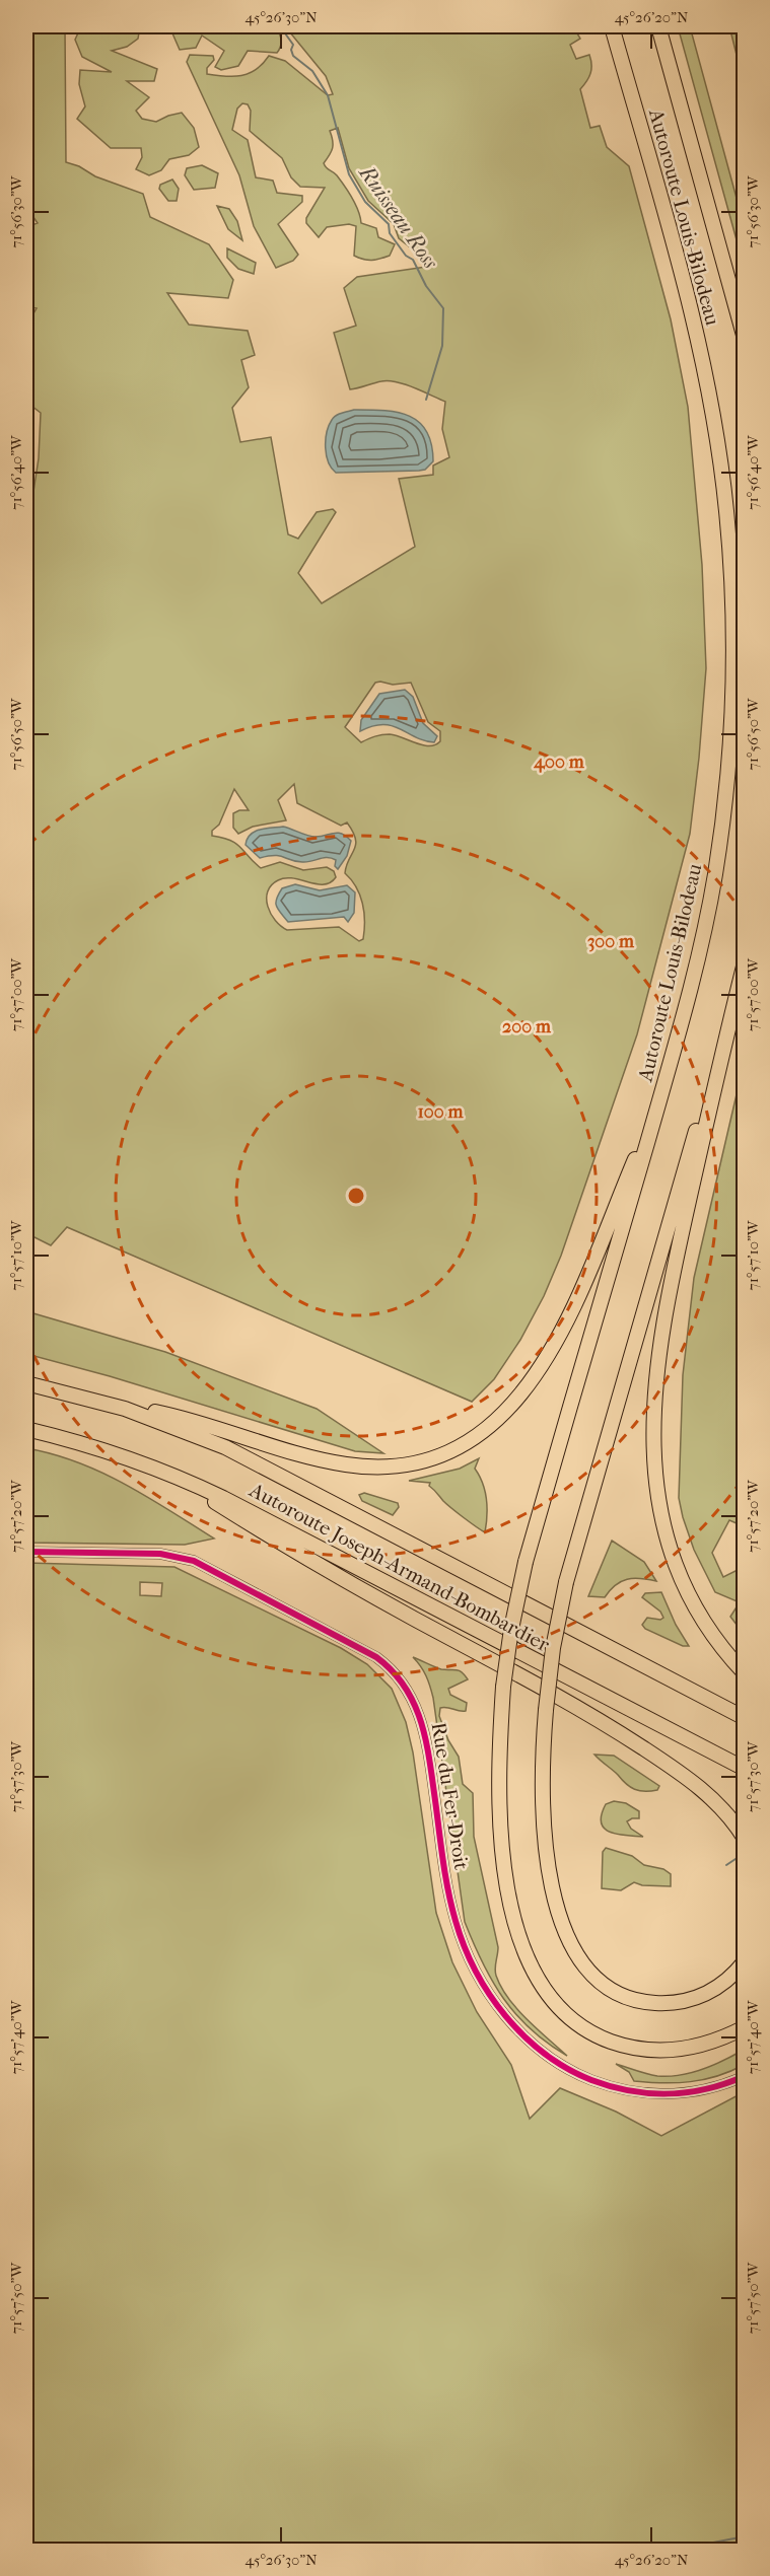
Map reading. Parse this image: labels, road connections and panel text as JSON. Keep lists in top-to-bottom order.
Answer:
{
  "streets": {
    "highway": ["Autoroute Louis-Bilodeau", "Autoroute Joseph-Armand-Bombardier"],
    "street": ["Rue du Fer-Droit"]
  },
  "water": ["Ruisseau Ross"],
  "coordinates": [
    "45°26'30\"N",
    "45°26'20\"N",
    "71°56'30\"W",
    "71°56'40\"W",
    "71°56'50\"W",
    "71°57'00\"W",
    "71°57'10\"W",
    "71°57'20\"W",
    "71°57'30\"W",
    "71°57'40\"W",
    "71°57'50\"W"
  ],
  "rings": [
    "400 m",
    "300 m",
    "200 m",
    "100 m"
  ]
}
